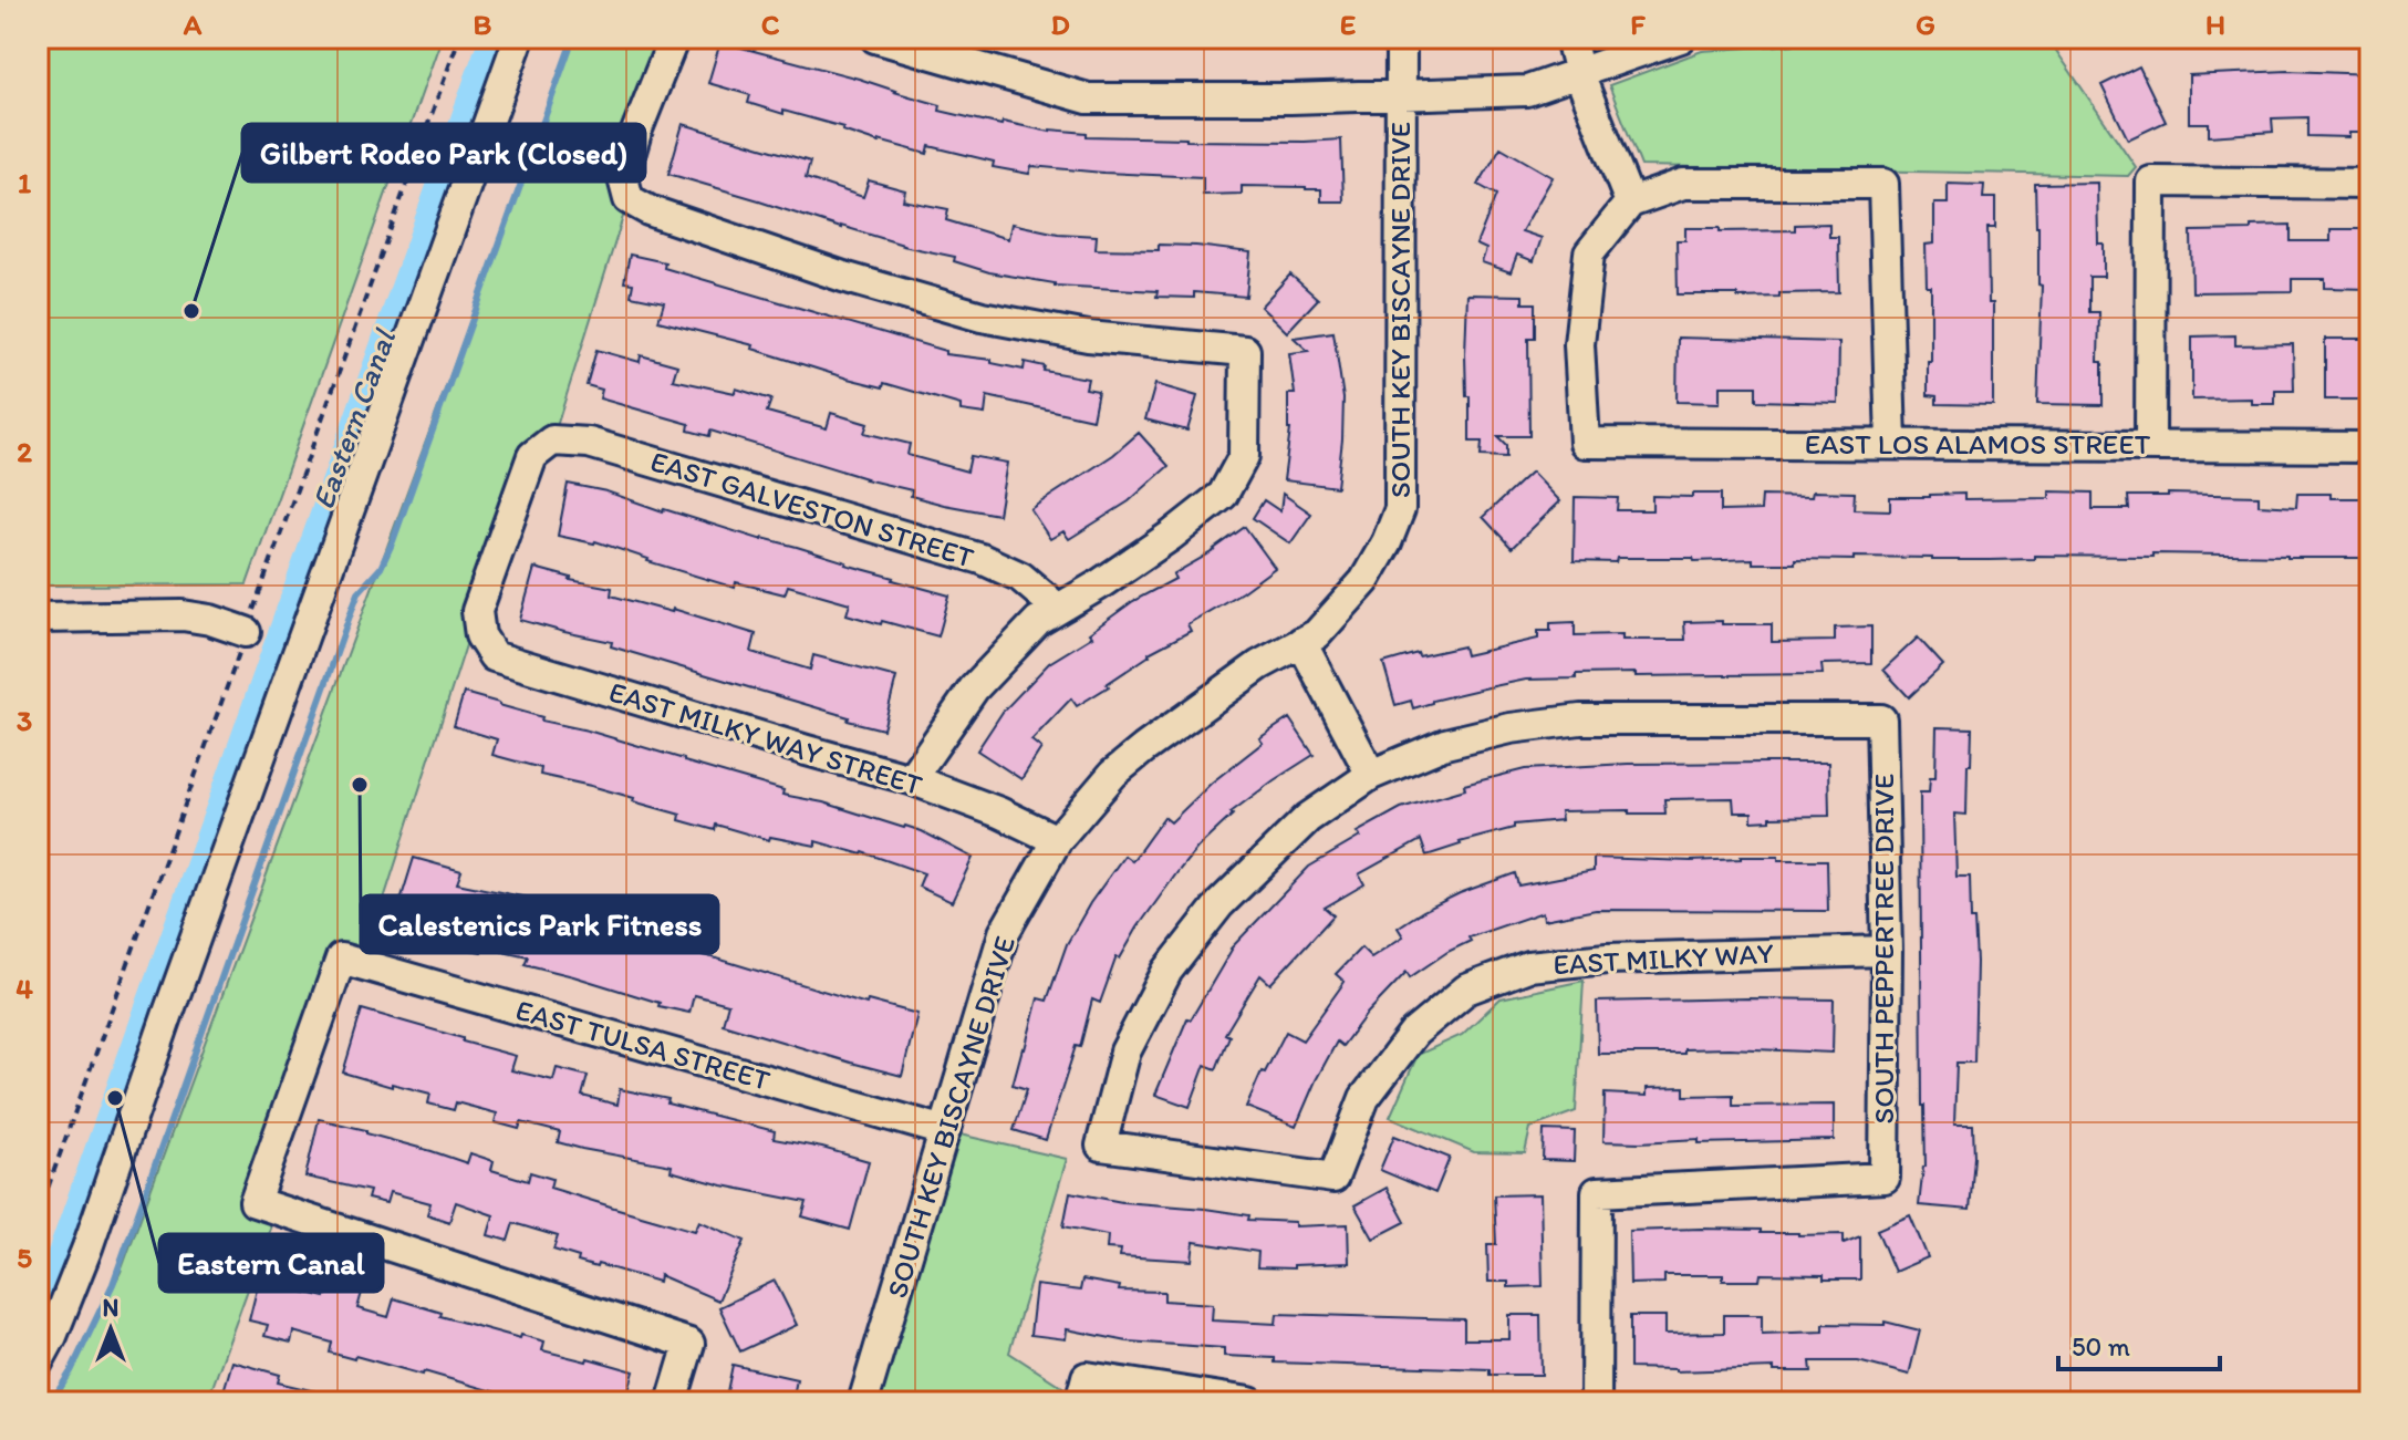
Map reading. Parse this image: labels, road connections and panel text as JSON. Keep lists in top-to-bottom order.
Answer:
{
  "streets": {
    "street": [
      "SOUTH KEY BISCAYNE DRIVE",
      "EAST LOS ALAMOS STREET",
      "EAST GALVESTON STREET",
      "EAST MILKY WAY STREET",
      "SOUTH PEPPERTREE DRIVE",
      "EAST MILKY WAY",
      "EAST TULSA STREET"
    ]
  },
  "crossings": [
    ["SOUTH KEY BISCAYNE DRIVE", "EAST MILKY WAY STREET"],
    ["SOUTH KEY BISCAYNE DRIVE", "EAST TULSA STREET"],
    ["EAST GALVESTON STREET", "EAST MILKY WAY STREET"],
    ["SOUTH PEPPERTREE DRIVE", "EAST MILKY WAY"]
  ],
  "water": ["Eastern Canal"],
  "places": ["Gilbert Rodeo Park (Closed)", "Calestenics Park Fitness", "Eastern Canal"],
  "scale_bar": "50 m",
  "north": "top",
  "grid": {
    "columns": [
      "A",
      "B",
      "C",
      "D",
      "E",
      "F",
      "G",
      "H"
    ],
    "rows": [
      "1",
      "2",
      "3",
      "4",
      "5"
    ]
  }
}
